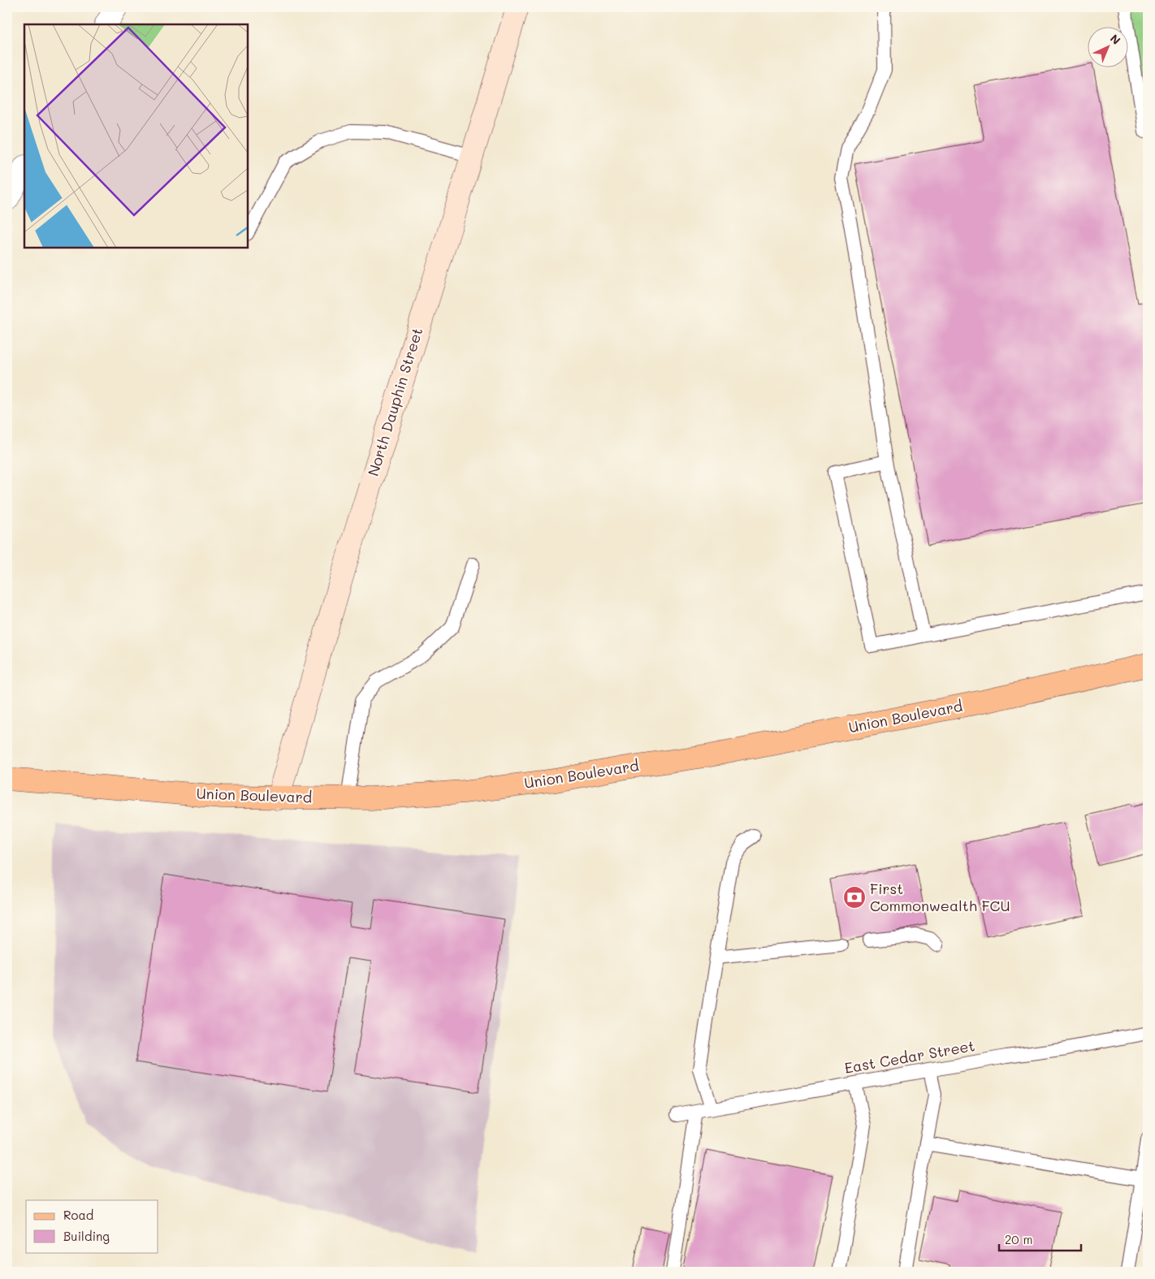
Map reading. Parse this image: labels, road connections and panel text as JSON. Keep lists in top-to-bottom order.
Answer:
{
  "streets": {
    "main road": ["Union Boulevard"],
    "street": ["North Dauphin Street"],
    "lane": ["East Cedar Street"]
  },
  "crossings": [
    ["North Dauphin Street", "Union Boulevard"]
  ],
  "places": {
    "bank": ["First Commonwealth FCU"]
  },
  "legend": ["Road", "Building"],
  "scale_bar": "20 m",
  "north": "top right"
}
